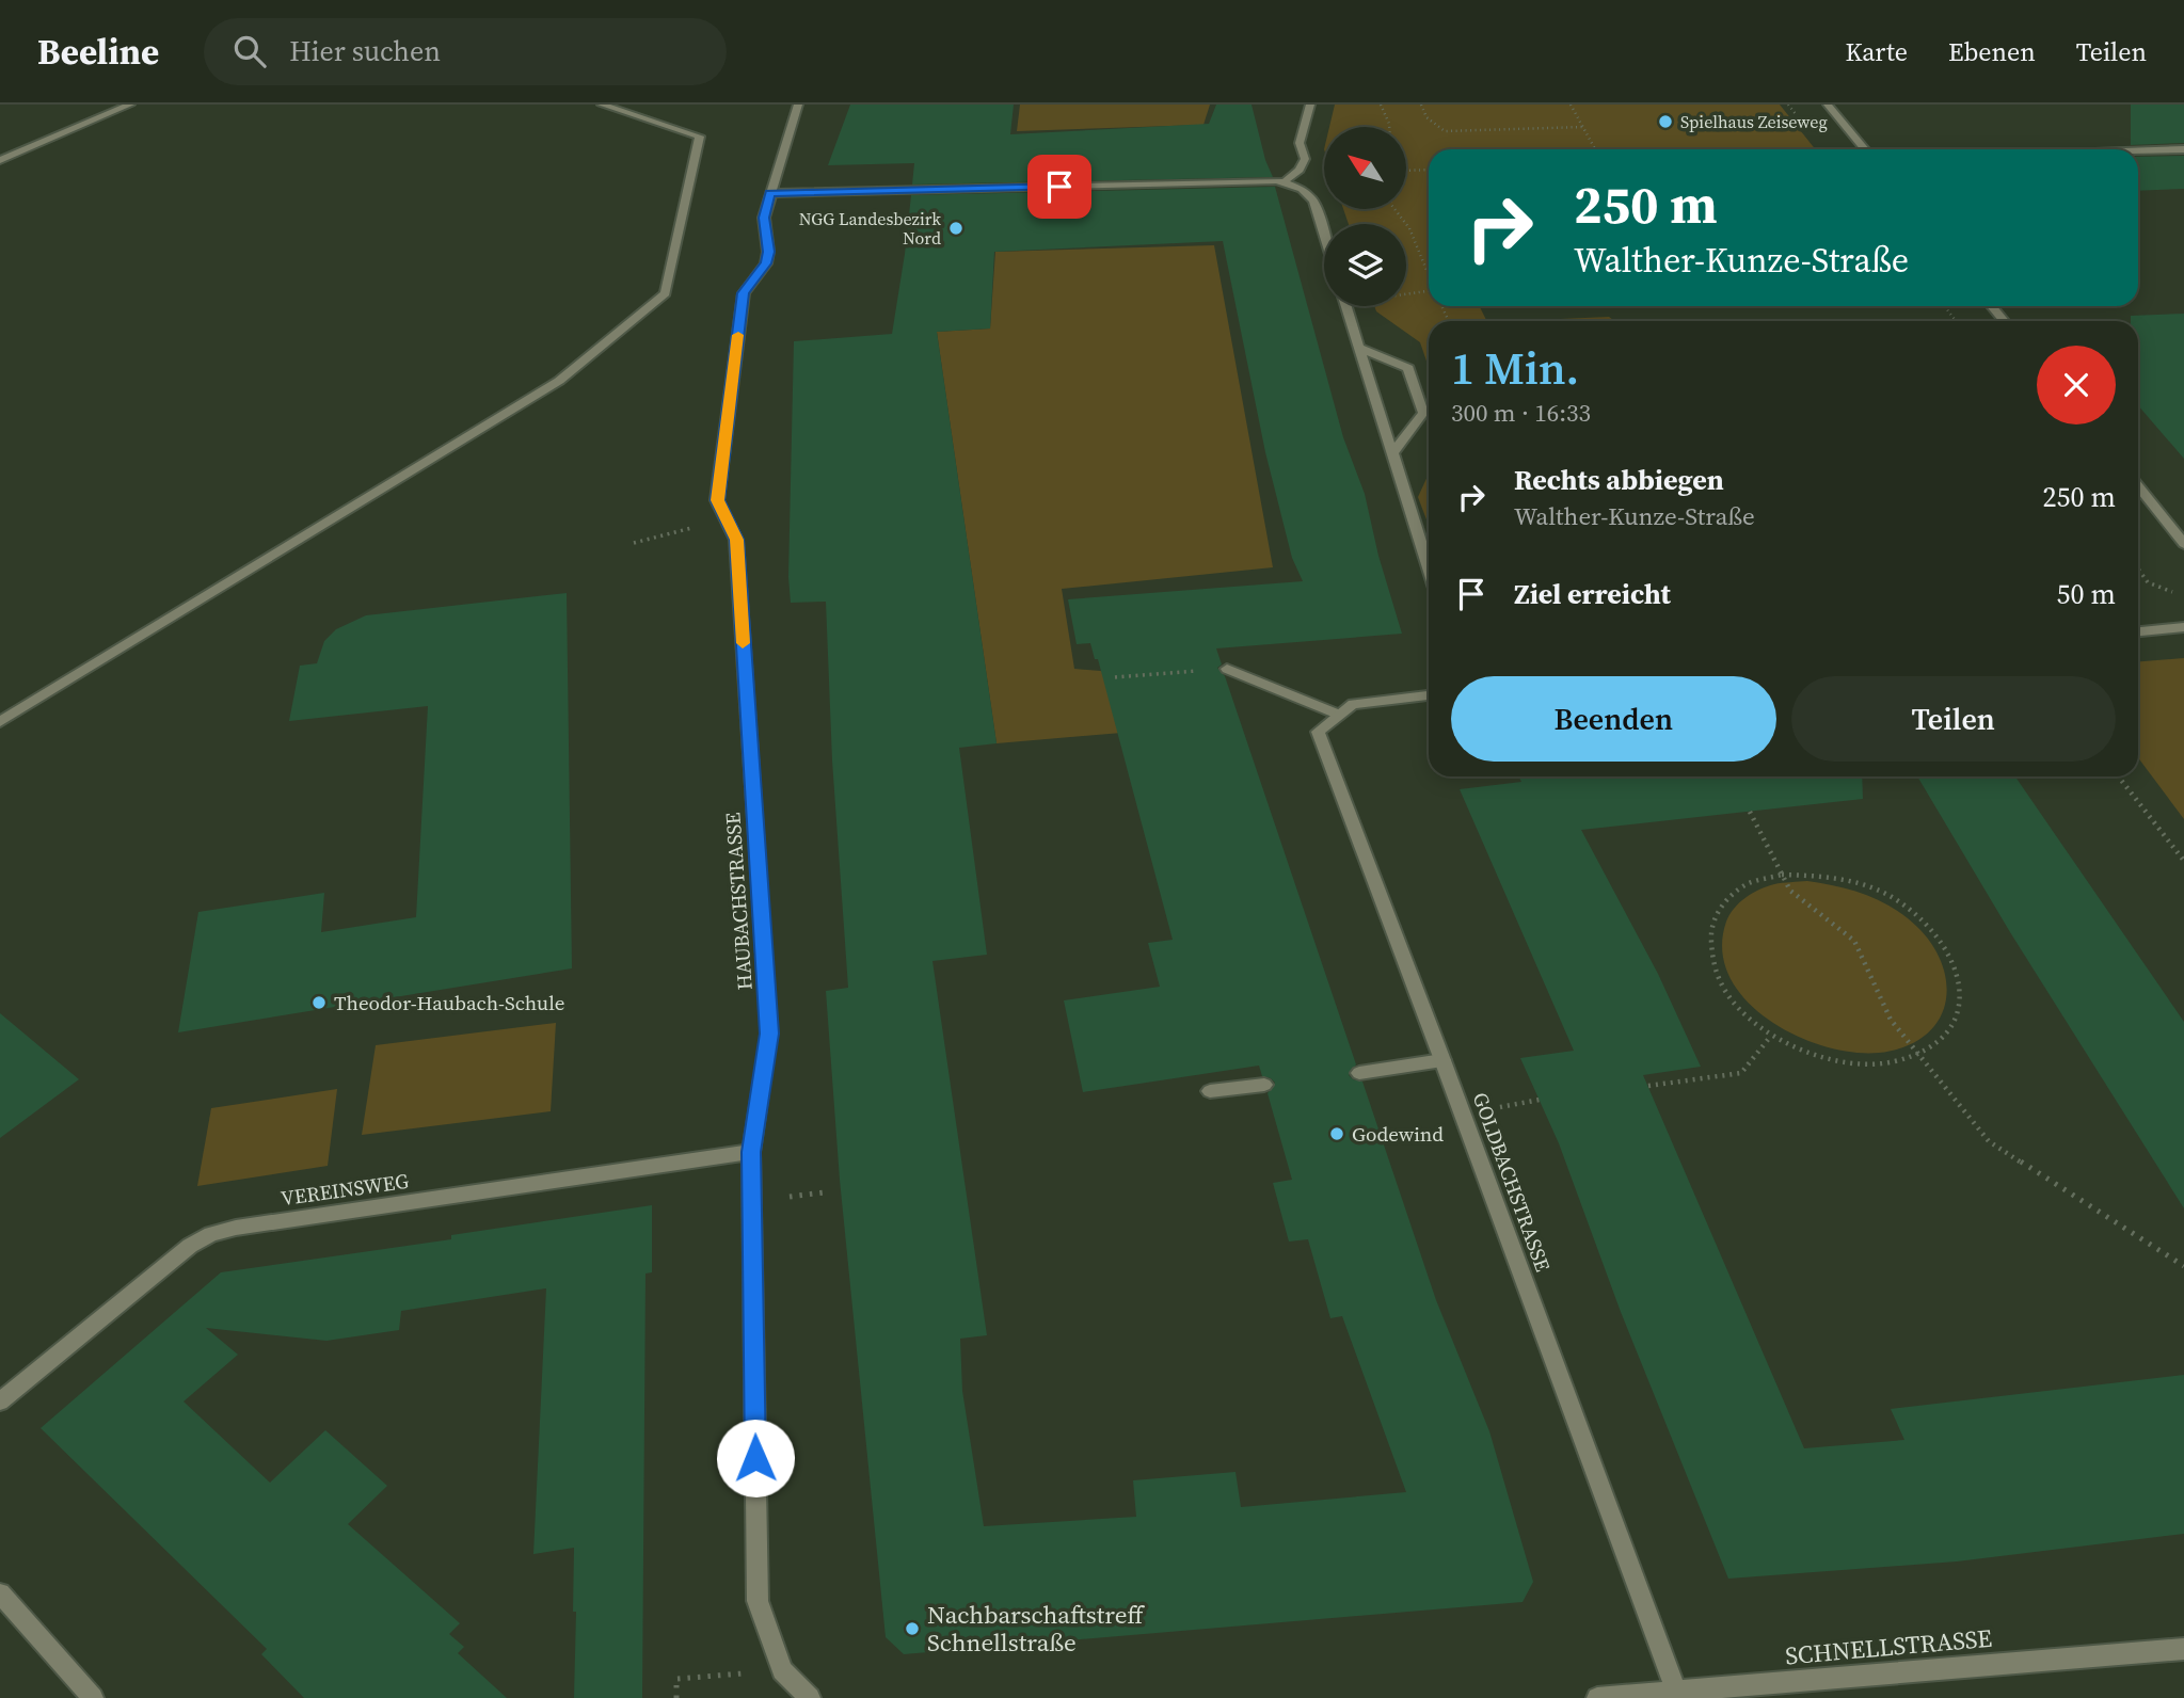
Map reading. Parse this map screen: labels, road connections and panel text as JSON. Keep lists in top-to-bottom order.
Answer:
{
  "streets": {
    "street": [
      "HAUBACHSTRASSE",
      "GOLDBACHSTRASSE",
      "VEREINSWEG",
      "SCHNELLSTRASSE"
    ]
  },
  "crossings": [
    ["HAUBACHSTRASSE", "VEREINSWEG"],
    ["GOLDBACHSTRASSE", "SCHNELLSTRASSE"]
  ],
  "places": [
    "Spielhaus Zeiseweg",
    "NGG Landesbezirk Nord",
    "Theodor-Haubach-Schule",
    "Godewind",
    "Nachbarschaftstreff Schnellstraße"
  ],
  "north": "top left",
  "page": {
    "header": "Beeline",
    "search": "Hier suchen",
    "nav": ["Karte", "Ebenen", "Teilen"],
    "turn": ["250 m", "Walther-Kunze-Straße"],
    "heading": ["1 Min.", "300 m · 16:33"],
    "list": [
      {
        "name": "Rechts abbiegen",
        "note": "Walther-Kunze-Straße",
        "value": "250 m"
      },
      {
        "name": "Ziel erreicht",
        "value": "50 m"
      }
    ],
    "buttons": ["Beenden", "Teilen"]
  }
}
